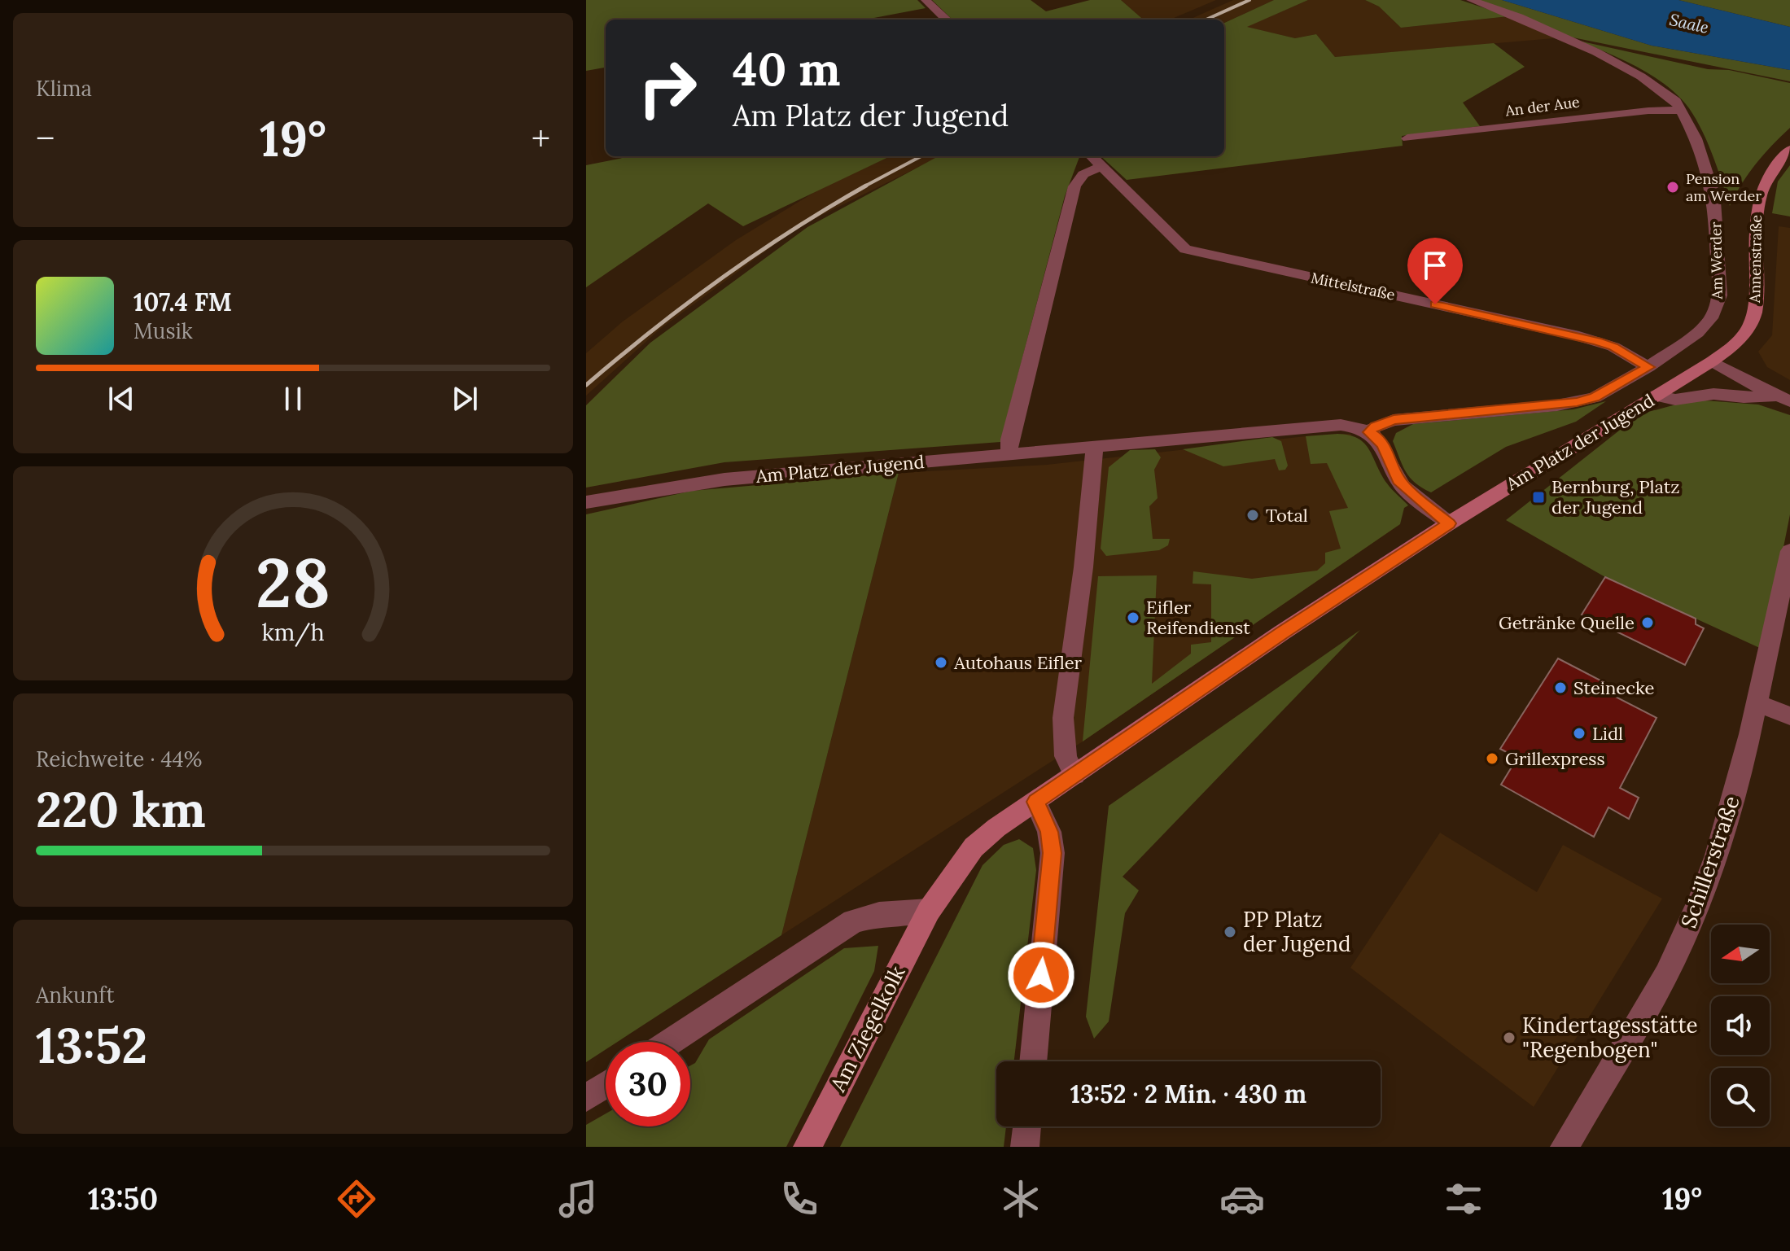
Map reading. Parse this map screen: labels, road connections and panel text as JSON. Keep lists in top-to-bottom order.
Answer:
{
  "streets": {
    "main road": ["Annenstraße", "Am Platz der Jugend", "Am Ziegelkolk"],
    "street": [
      "An der Aue",
      "Am Werder",
      "Mittelstraße",
      "Schillerstraße"
    ]
  },
  "crossings": [
    ["An der Aue", "Am Werder"],
    ["Annenstraße", "Am Platz der Jugend"],
    ["Am Werder", "Mittelstraße"],
    ["Am Werder", "Am Platz der Jugend"],
    ["Am Platz der Jugend", "Am Ziegelkolk"]
  ],
  "water": ["Saale"],
  "places": {
    "other": [
      "Pension am Werder",
      "Total",
      "Eifler Reifendienst",
      "Getränke Quelle",
      "Autohaus Eifler",
      "Steinecke",
      "Lidl",
      "Grillexpress",
      "PP Platz der Jugend",
      "Kindertagesstätte \"Regenbogen\""
    ],
    "transit": ["Bernburg, Platz der Jugend"]
  },
  "north": "left",
  "page": {
    "tile": [
      "Klima",
      ["Reichweite · 44%", "220 km"],
      ["Ankunft", "13:52"]
    ],
    "turn": ["40 m", "Am Platz der Jugend"],
    "heat": ["−", "19°", "+"],
    "song": ["107.4 FM", "Musik"],
    "limit": "30",
    "trip": "13:52 · 2 Min. · 430 m",
    "tabs": ["13:50", "19°"],
    "gauge": ["28", "km/h"]
  }
}
